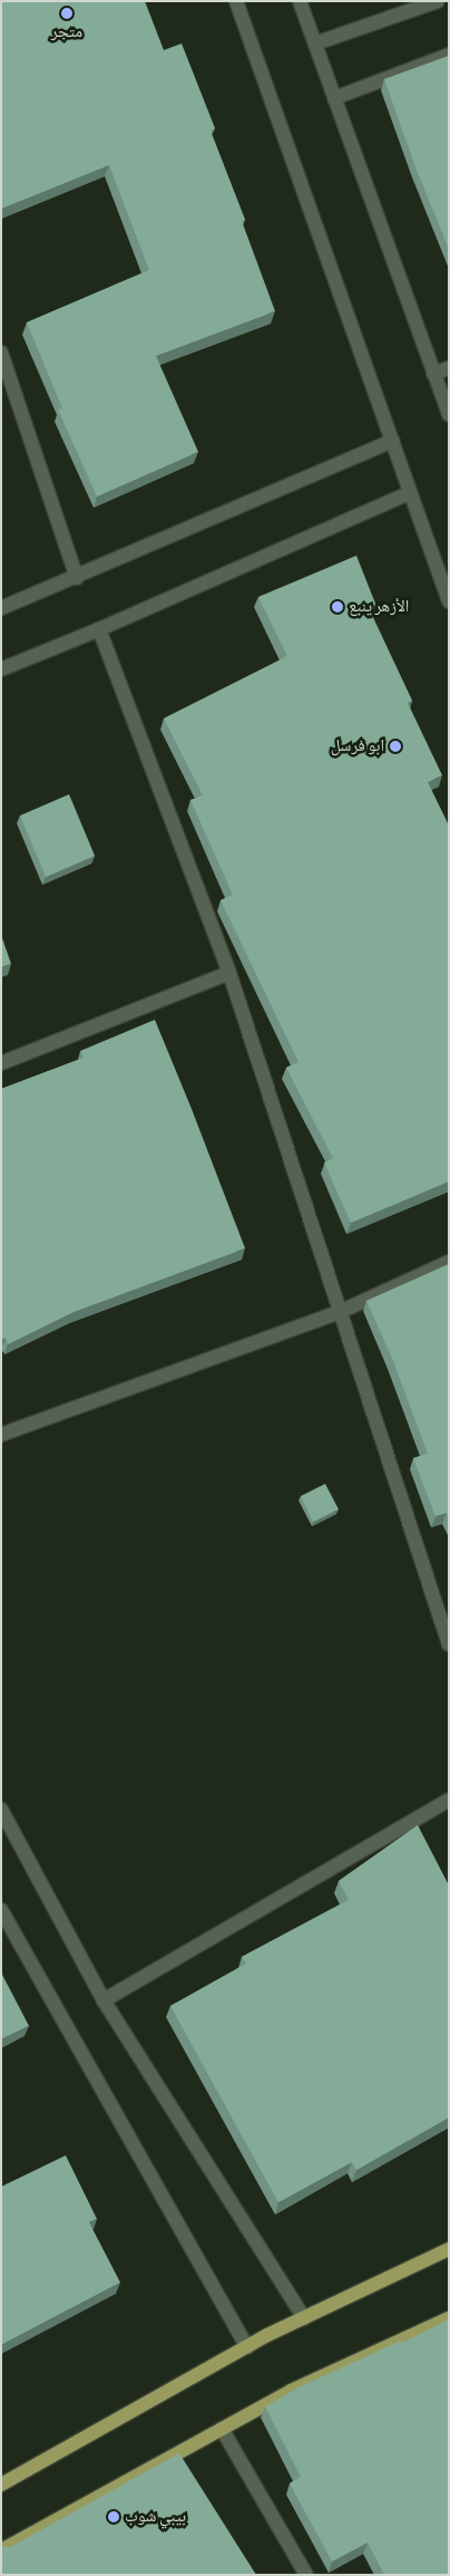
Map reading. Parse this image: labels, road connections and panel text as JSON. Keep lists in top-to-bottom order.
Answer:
{
  "places": [
    "متجر",
    "الأزهر ينبع",
    "ابو فرسل",
    "بيبي شوب"
  ]
}
